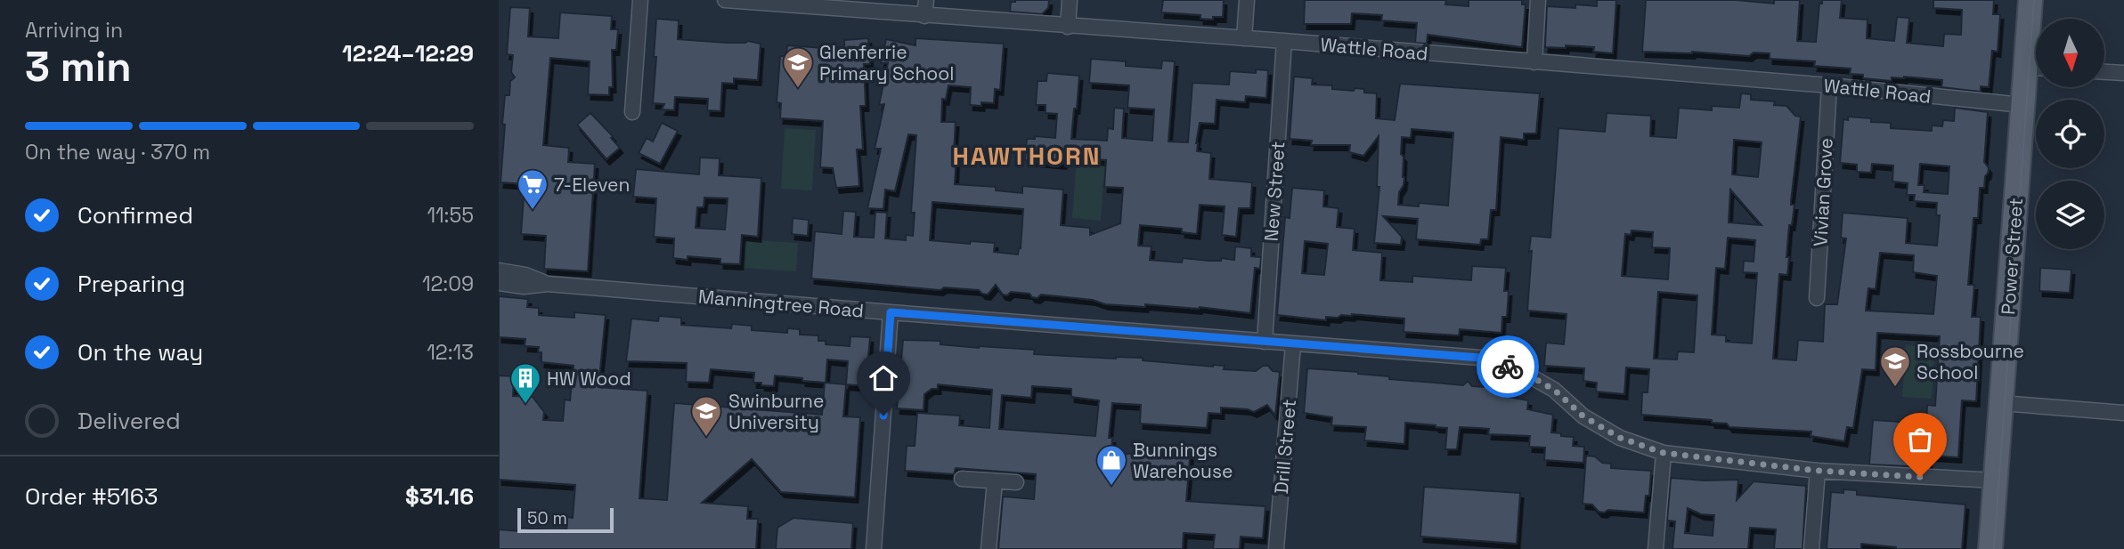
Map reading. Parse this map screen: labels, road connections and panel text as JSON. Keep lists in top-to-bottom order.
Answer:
{
  "streets": {
    "main road": ["Power Street"],
    "street": [
      "Wattle Road",
      "New Street",
      "Vivian Grove",
      "Manningtree Road",
      "Drill Street"
    ]
  },
  "crossings": [
    ["Wattle Road", "New Street"],
    ["Wattle Road", "Vivian Grove"],
    ["Wattle Road", "Power Street"],
    ["New Street", "Manningtree Road"],
    ["Power Street", "Manningtree Road"],
    ["Manningtree Road", "Drill Street"]
  ],
  "districts": ["HAWTHORN"],
  "places": {
    "school or university": ["Glenferrie Primary School", "Rossbourne School", "Swinburne University"],
    "supermarket": ["7-Eleven"],
    "building": ["HW Wood"],
    "shop": ["Bunnings Warehouse"]
  },
  "scale_bar": "50 m",
  "north": "bottom",
  "page": {
    "heading": ["3 min", "Arriving in", "12:24–12:29"],
    "panel": ["Order #5163", "$31.16"],
    "bar": "On the way · 370 m",
    "list": [
      ["Confirmed", "11:55"],
      ["Preparing", "12:09"],
      ["On the way", "12:13"],
      "Delivered"
    ],
    "scale": "50 m"
  }
}
